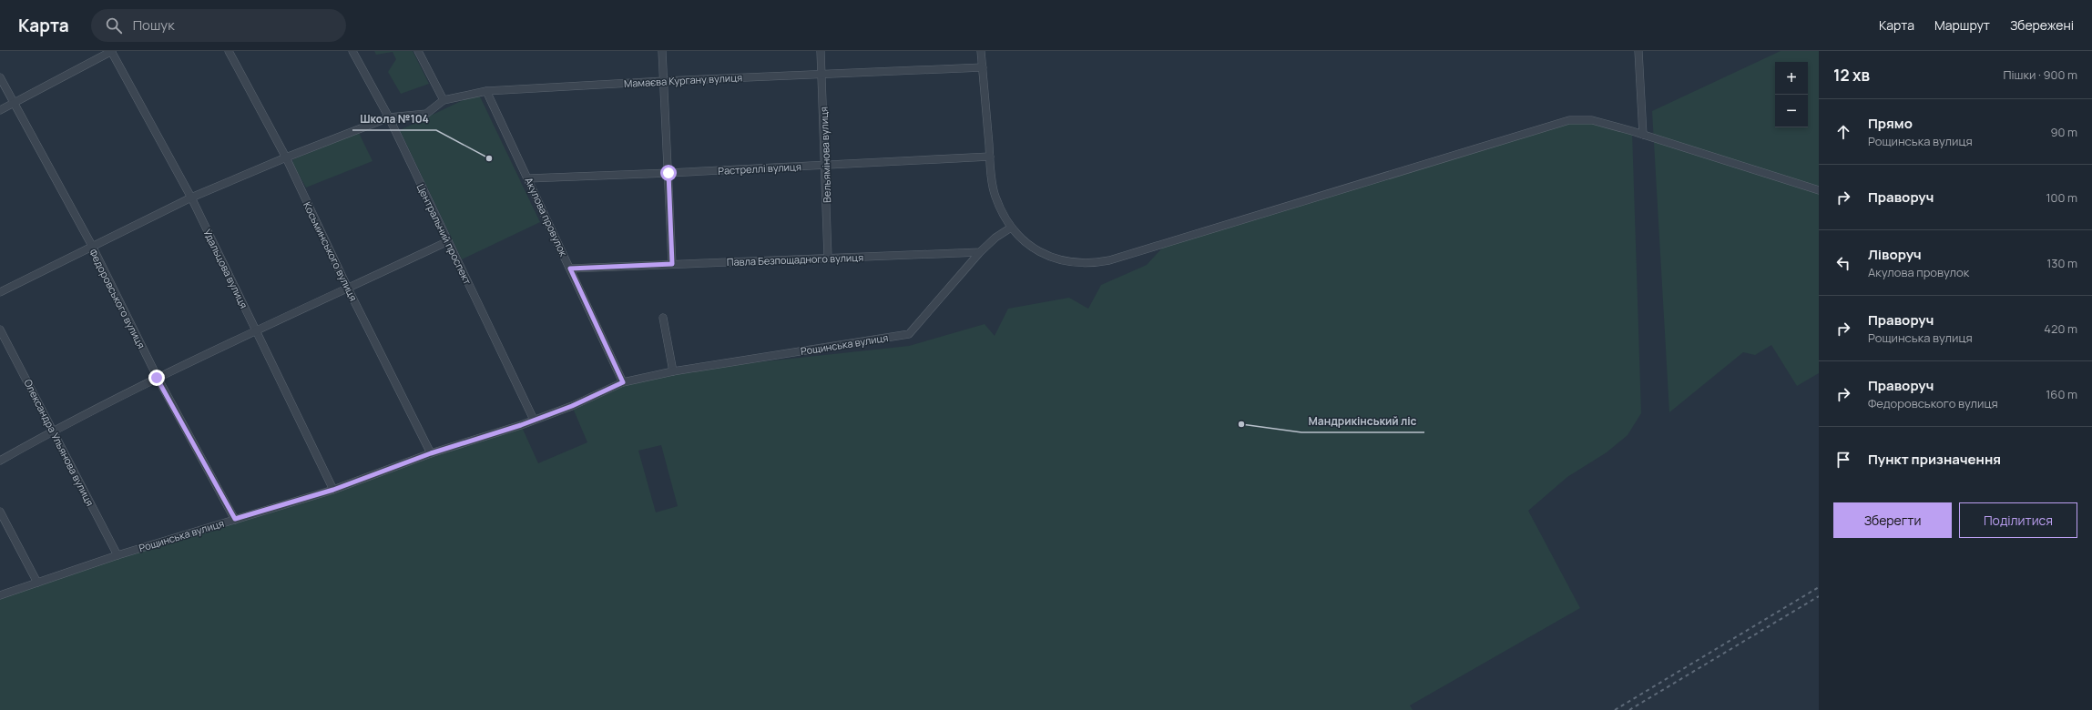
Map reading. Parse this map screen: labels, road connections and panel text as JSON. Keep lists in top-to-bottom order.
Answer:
{
  "streets": {
    "street": [
      "Мамаєва Кургану вулиця",
      "Вельямінова вулиця",
      "Растреллі вулиця",
      "Акулова провулок",
      "Центральний проспект",
      "Косьминського вулиця",
      "Павла Безпощадного вулиця",
      "Удальцова вулиця",
      "Федоровського вулиця",
      "Рощинська вулиця",
      "Олександра Ульянова вулиця"
    ]
  },
  "crossings": [
    ["Мамаєва Кургану вулиця", "Вельямінова вулиця"],
    ["Мамаєва Кургану вулиця", "Акулова провулок"],
    ["Мамаєва Кургану вулиця", "Центральний проспект"],
    ["Мамаєва Кургану вулиця", "Косьминського вулиця"],
    ["Мамаєва Кургану вулиця", "Удальцова вулиця"],
    ["Мамаєва Кургану вулиця", "Федоровського вулиця"],
    ["Вельямінова вулиця", "Растреллі вулиця"],
    ["Вельямінова вулиця", "Павла Безпощадного вулиця"],
    ["Растреллі вулиця", "Акулова провулок"],
    ["Акулова провулок", "Павла Безпощадного вулиця"],
    ["Акулова провулок", "Рощинська вулиця"],
    ["Центральний проспект", "Рощинська вулиця"],
    ["Косьминського вулиця", "Рощинська вулиця"],
    ["Павла Безпощадного вулиця", "Рощинська вулиця"],
    ["Удальцова вулиця", "Рощинська вулиця"],
    ["Федоровського вулиця", "Рощинська вулиця"],
    ["Рощинська вулиця", "Олександра Ульянова вулиця"]
  ],
  "places": ["Школа №104", "Мандрикінський ліс"],
  "page": {
    "header": "Карта",
    "search": "Пошук",
    "nav": ["Карта", "Маршрут", "Збережені"],
    "heading": ["12 хв", "Пішки · 900 m"],
    "map_buttons": ["+", "−"],
    "list": [
      ["Прямо", "Рощинська вулиця", "90 m"],
      ["Праворуч", "100 m"],
      ["Ліворуч", "Акулова провулок", "130 m"],
      ["Праворуч", "Рощинська вулиця", "420 m"],
      ["Праворуч", "Федоровського вулиця", "160 m"],
      "Пункт призначення"
    ],
    "buttons": ["Зберегти", "Поділитися"]
  }
}
